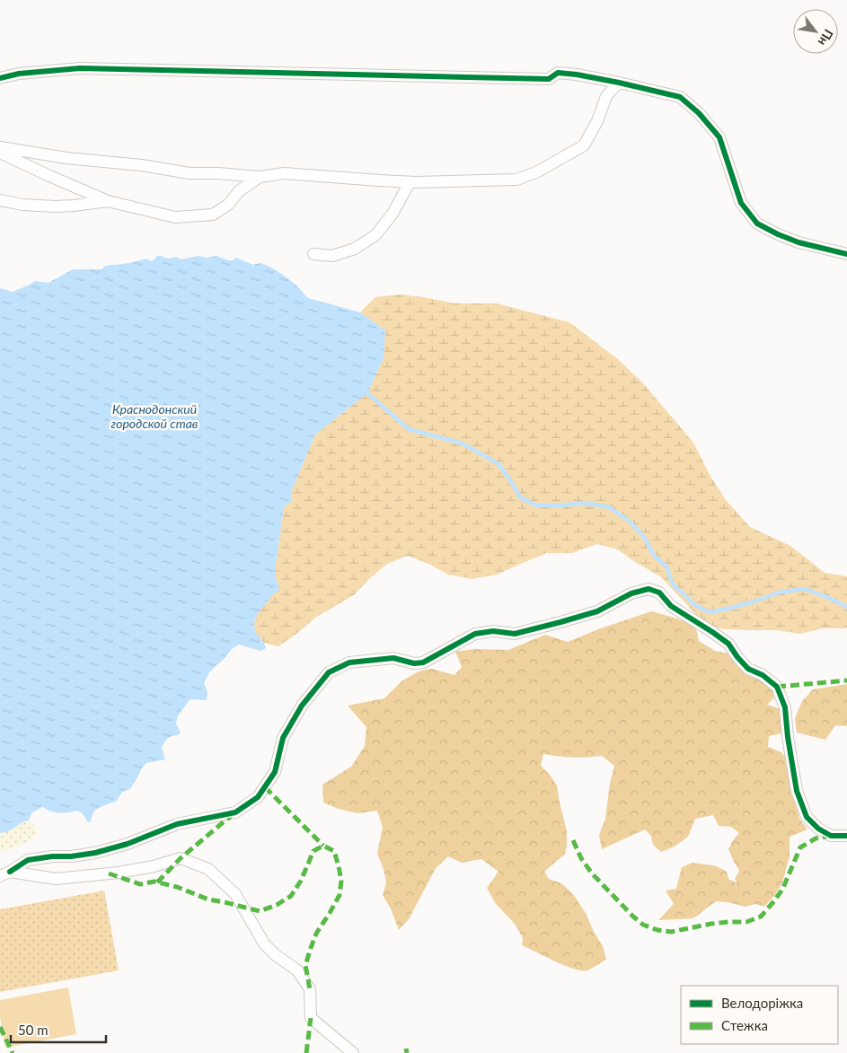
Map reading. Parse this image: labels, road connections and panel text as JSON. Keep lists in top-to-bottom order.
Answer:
{
  "water": ["Краснодонский городской став"],
  "legend": ["Велодоріжка", "Стежка"],
  "scale_bar": "50 m",
  "north": "bottom right"
}
